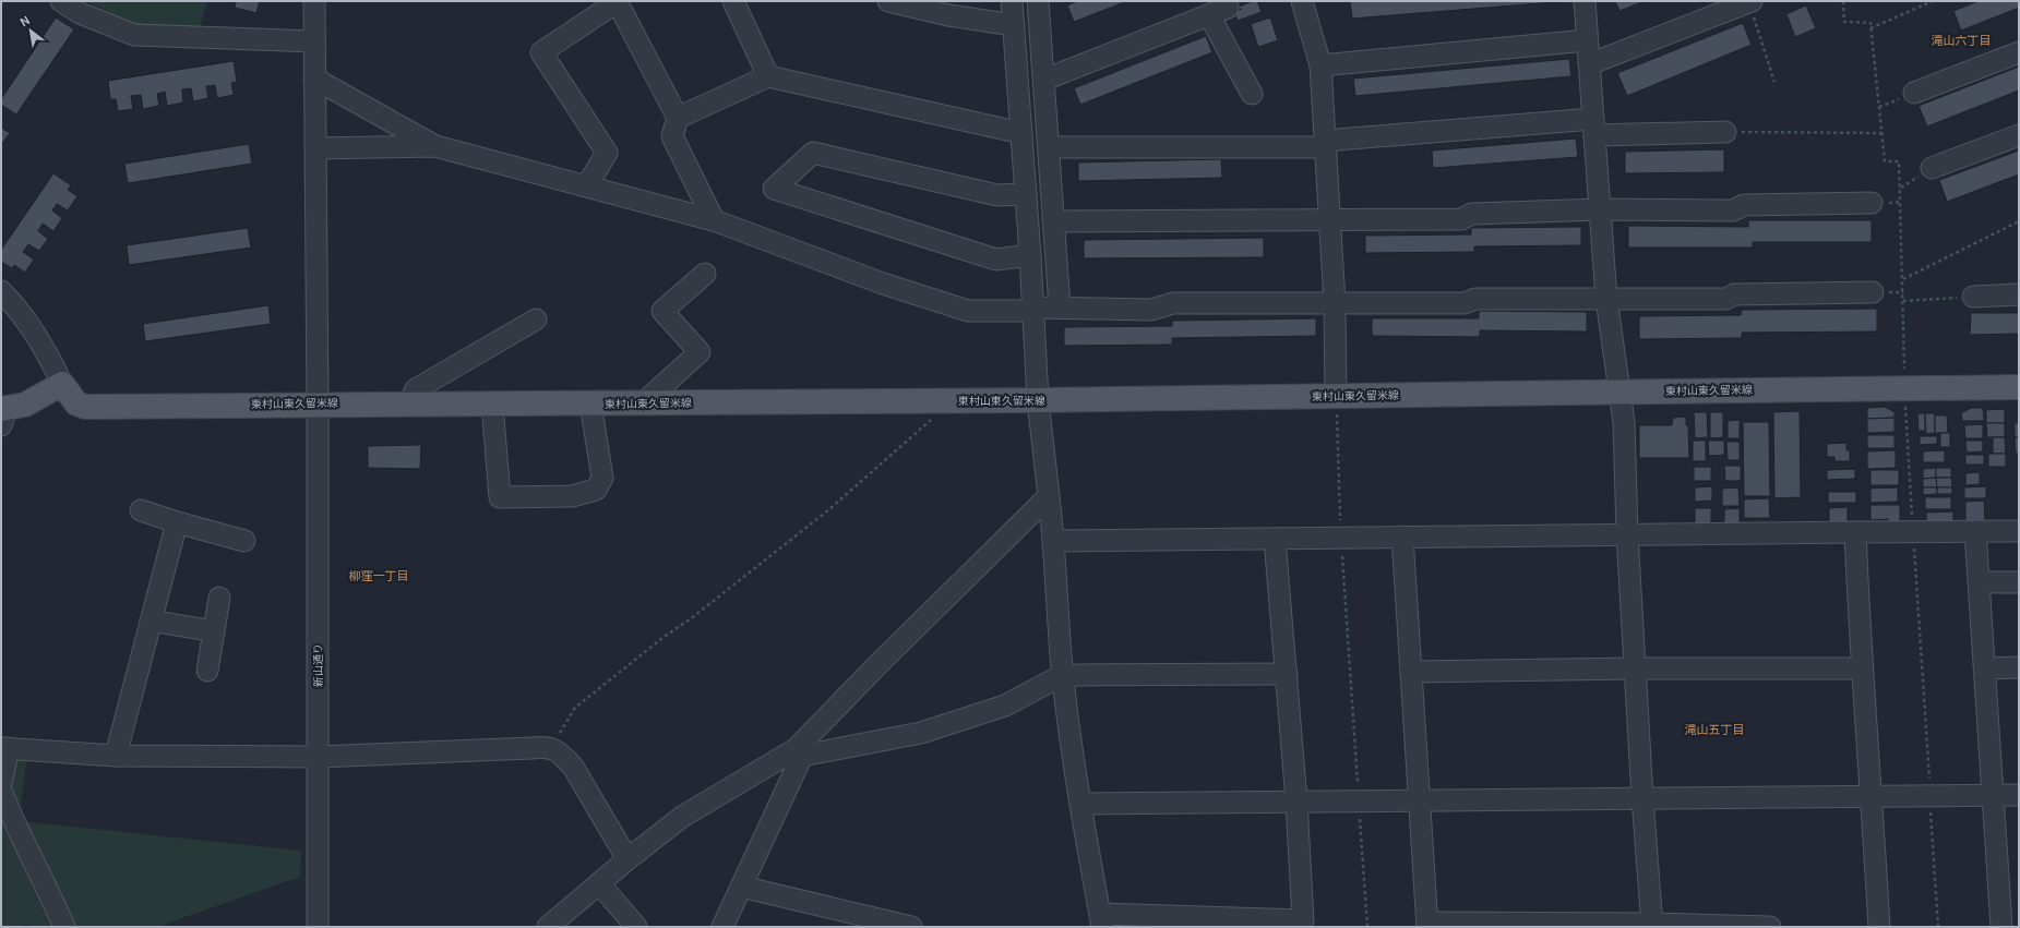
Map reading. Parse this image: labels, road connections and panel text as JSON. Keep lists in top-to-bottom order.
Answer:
{
  "streets": {
    "main road": ["東村山東久留米線"],
    "street": ["新山通り"]
  },
  "crossings": [
    ["東村山東久留米線", "新山通り"]
  ],
  "districts": ["滝山六丁目", "柳窪一丁目", "滝山五丁目"],
  "north": "top left"
}
